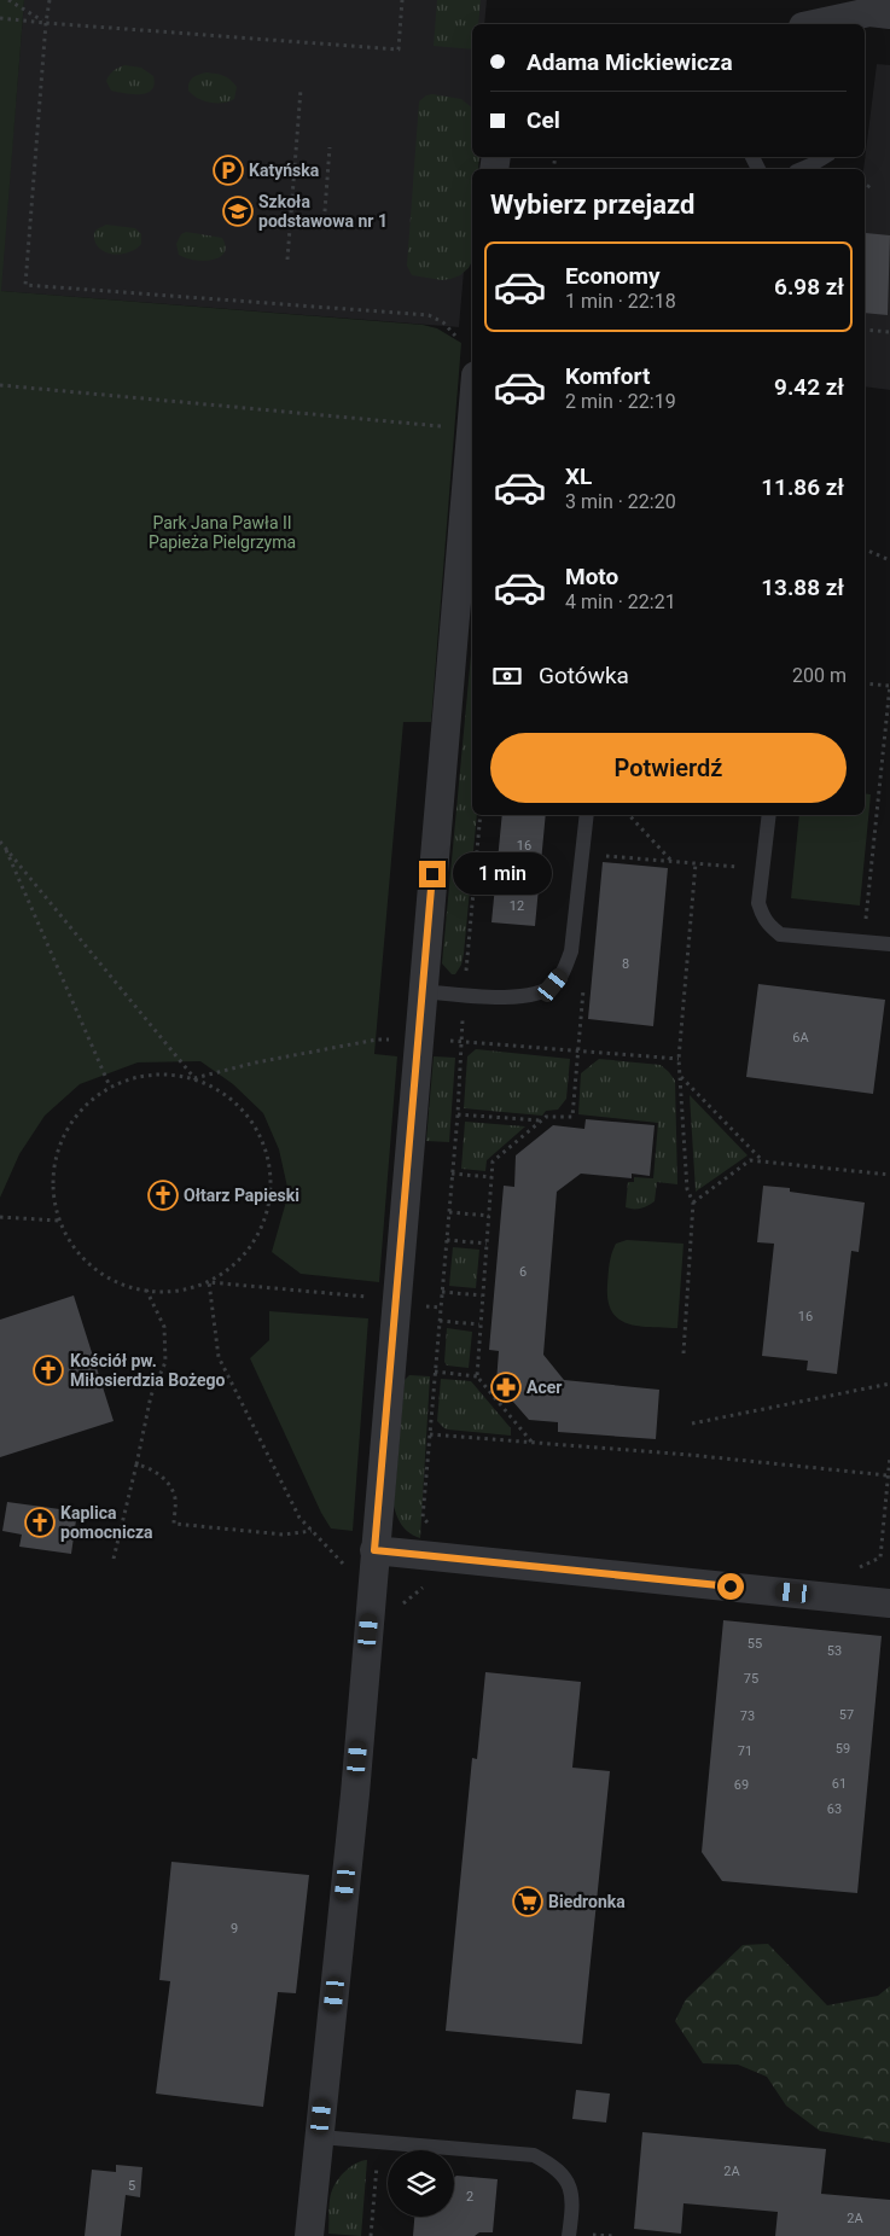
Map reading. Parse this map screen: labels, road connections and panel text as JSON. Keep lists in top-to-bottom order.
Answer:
{
  "parks": ["Park Jana Pawła II Papieża Pielgrzyma"],
  "places": {
    "parking": ["Katyńska"],
    "school or university": ["Szkoła podstawowa nr 1"],
    "church": ["Ołtarz Papieski", "Kościół pw. Miłosierdzia Bożego", "Kaplica pomocnicza"],
    "pharmacy": ["Acer"],
    "supermarket": ["Biedronka"]
  },
  "house_numbers": [
    "16",
    "12",
    "8",
    "6A",
    "6",
    "16",
    "55",
    "53",
    "75",
    "57",
    "73",
    "59",
    "71",
    "61",
    "69",
    "63",
    "9",
    "2A",
    "5",
    "2",
    "2A"
  ],
  "page": {
    "banner": ["Adama Mickiewicza", "Cel"],
    "heading": "Wybierz przejazd",
    "list": [
      {
        "name": "Economy",
        "note": "1 min · 22:18",
        "value": "6.98 zł"
      },
      {
        "name": "Komfort",
        "note": "2 min · 22:19",
        "value": "9.42 zł"
      },
      {
        "name": "XL",
        "note": "3 min · 22:20",
        "value": "11.86 zł"
      },
      {
        "name": "Moto",
        "note": "4 min · 22:21",
        "value": "13.88 zł"
      }
    ],
    "pay": ["Gotówka", "200 m"],
    "buttons": "Potwierdź",
    "bubble": "1 min"
  }
}
